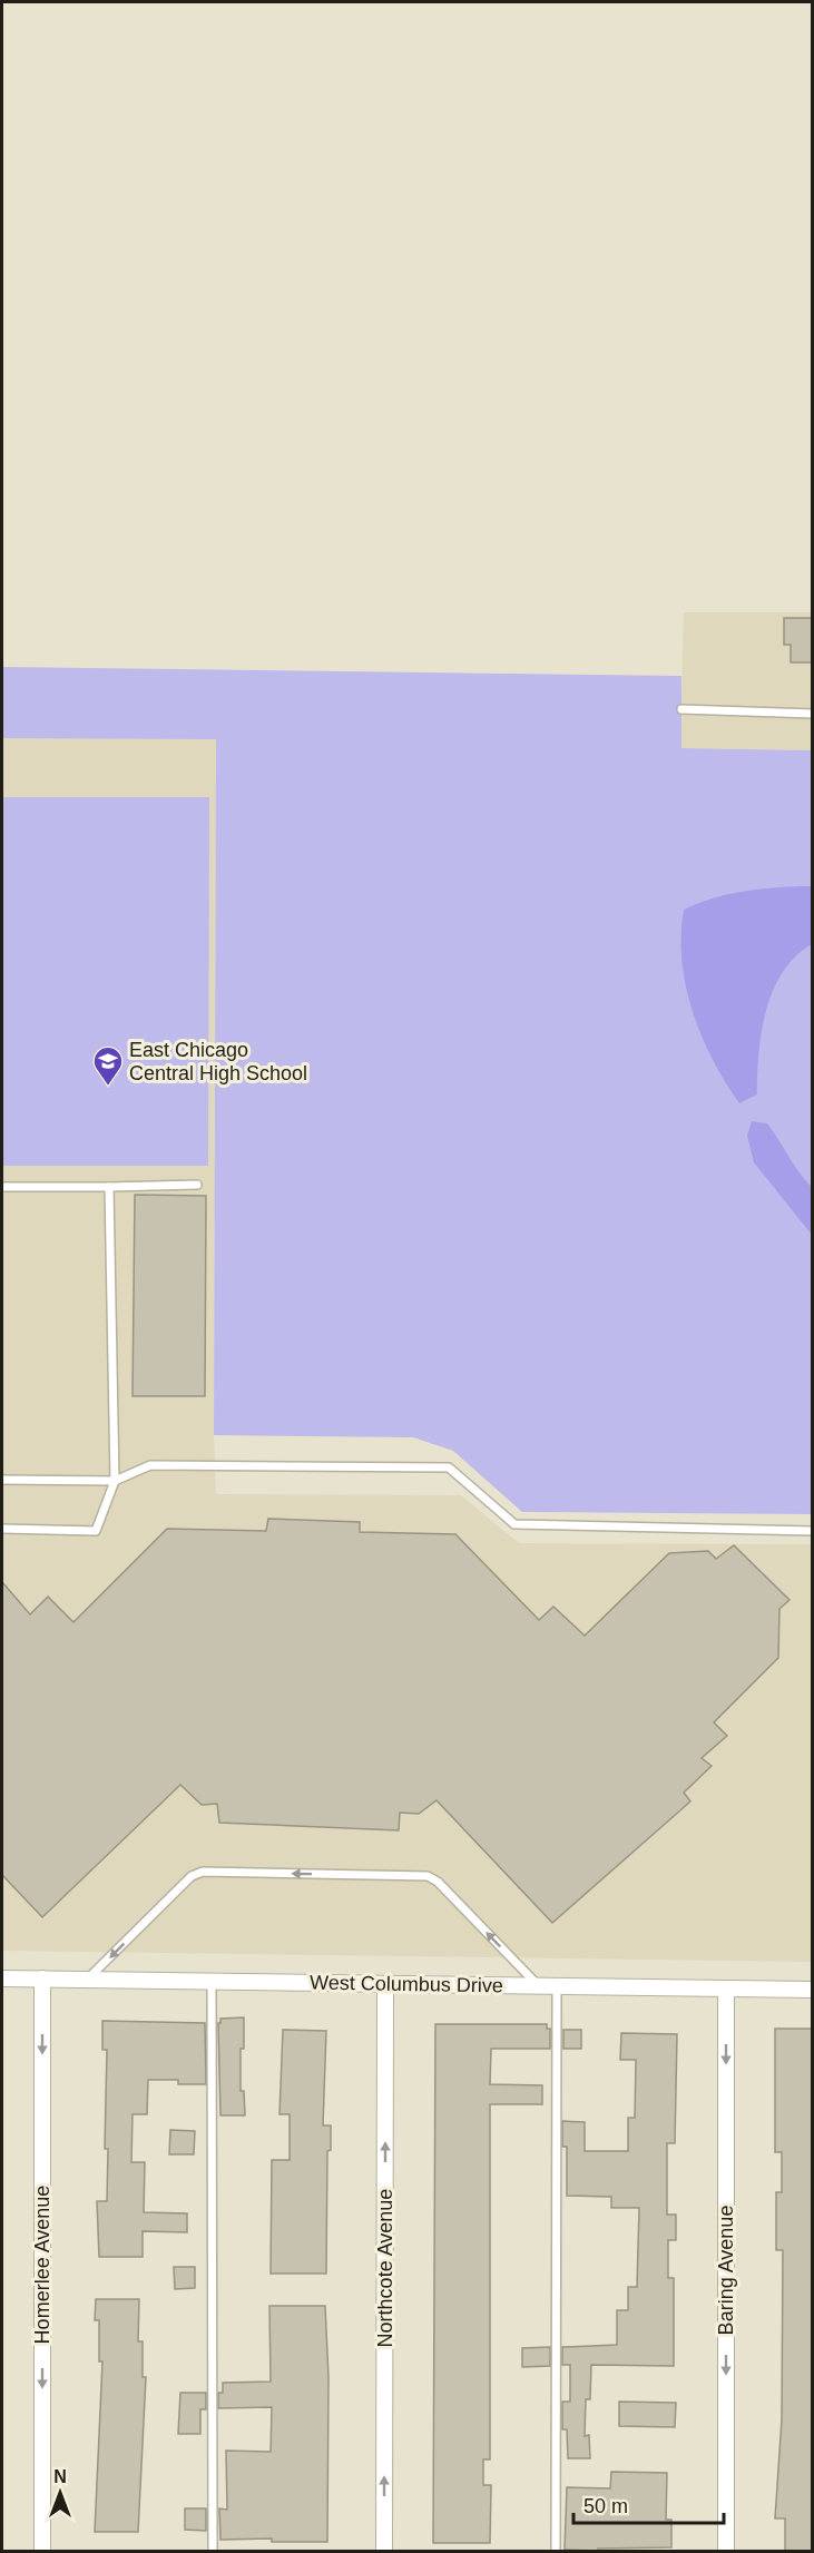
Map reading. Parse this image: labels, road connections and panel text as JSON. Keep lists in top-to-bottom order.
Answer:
{
  "streets": {
    "street": [
      "West Columbus Drive",
      "Homerlee Avenue",
      "Northcote Avenue",
      "Baring Avenue"
    ]
  },
  "crossings": [
    ["West Columbus Drive", "Homerlee Avenue"],
    ["West Columbus Drive", "Northcote Avenue"],
    ["West Columbus Drive", "Baring Avenue"]
  ],
  "one_way": ["Homerlee Avenue", "Northcote Avenue", "Baring Avenue"],
  "places": {
    "school or university": ["East Chicago Central High School"]
  },
  "scale_bar": "50 m",
  "north": "top"
}
